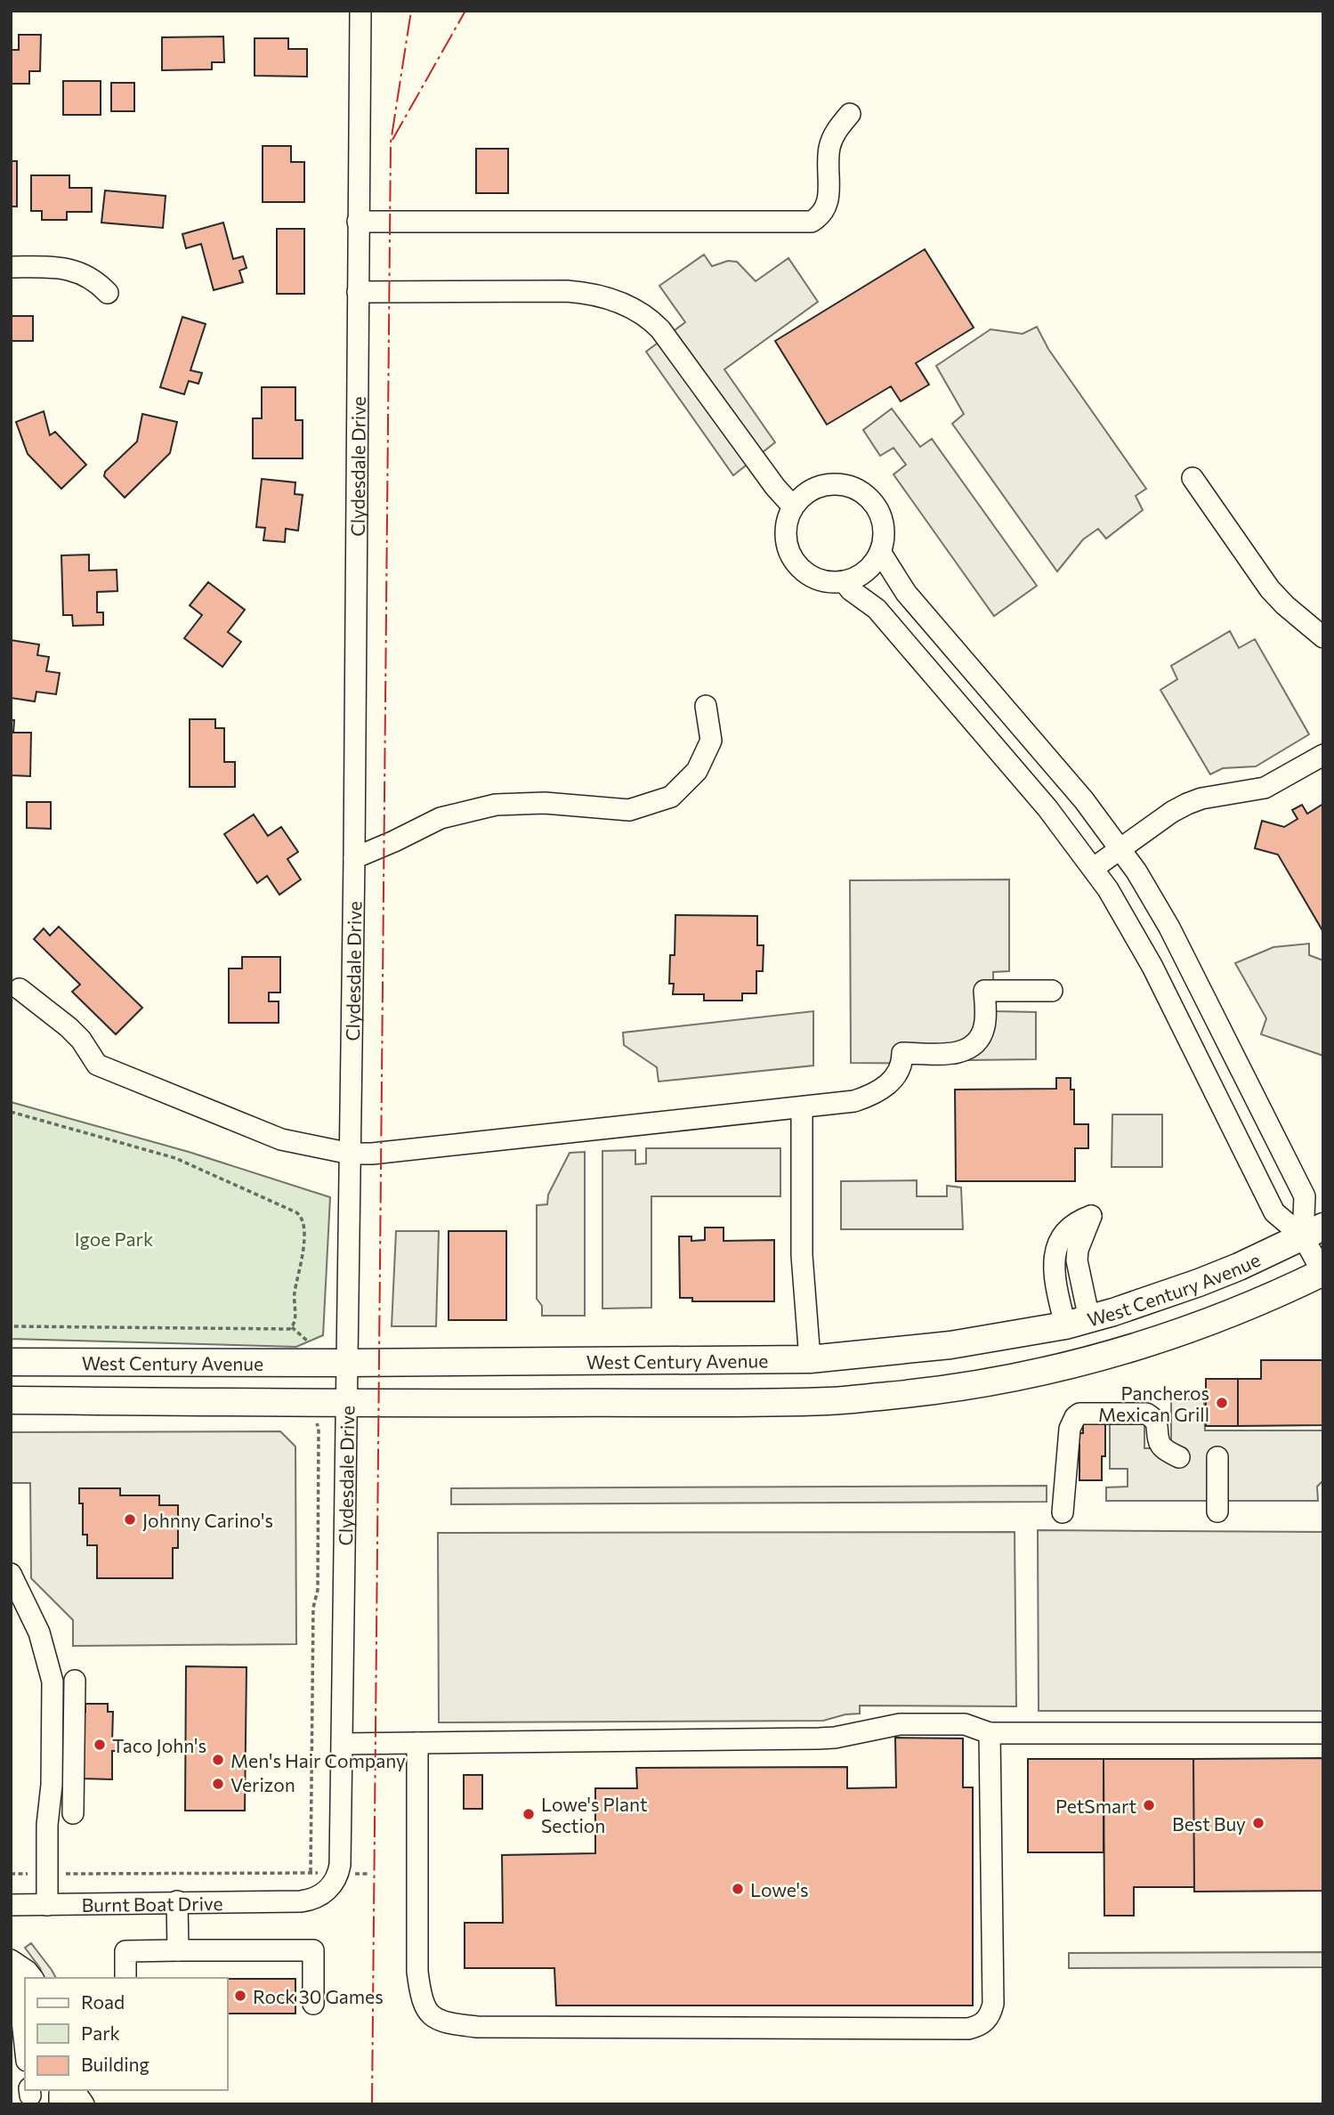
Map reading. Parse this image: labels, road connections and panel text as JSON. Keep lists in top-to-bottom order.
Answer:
{
  "streets": {
    "main road": ["West Century Avenue"],
    "street": ["Clydesdale Drive", "Burnt Boat Drive"]
  },
  "crossings": [
    ["Clydesdale Drive", "West Century Avenue"],
    ["Clydesdale Drive", "Burnt Boat Drive"]
  ],
  "parks": ["Igoe Park"],
  "places": [
    "Pancheros Mexican Grill",
    "Johnny Carino's",
    "Taco John's",
    "Men's Hair Company",
    "Verizon",
    "PetSmart",
    "Lowe's Plant Section",
    "Best Buy",
    "Lowe's",
    "Rock 30 Games"
  ],
  "legend": ["Road", "Park", "Building"]
}
